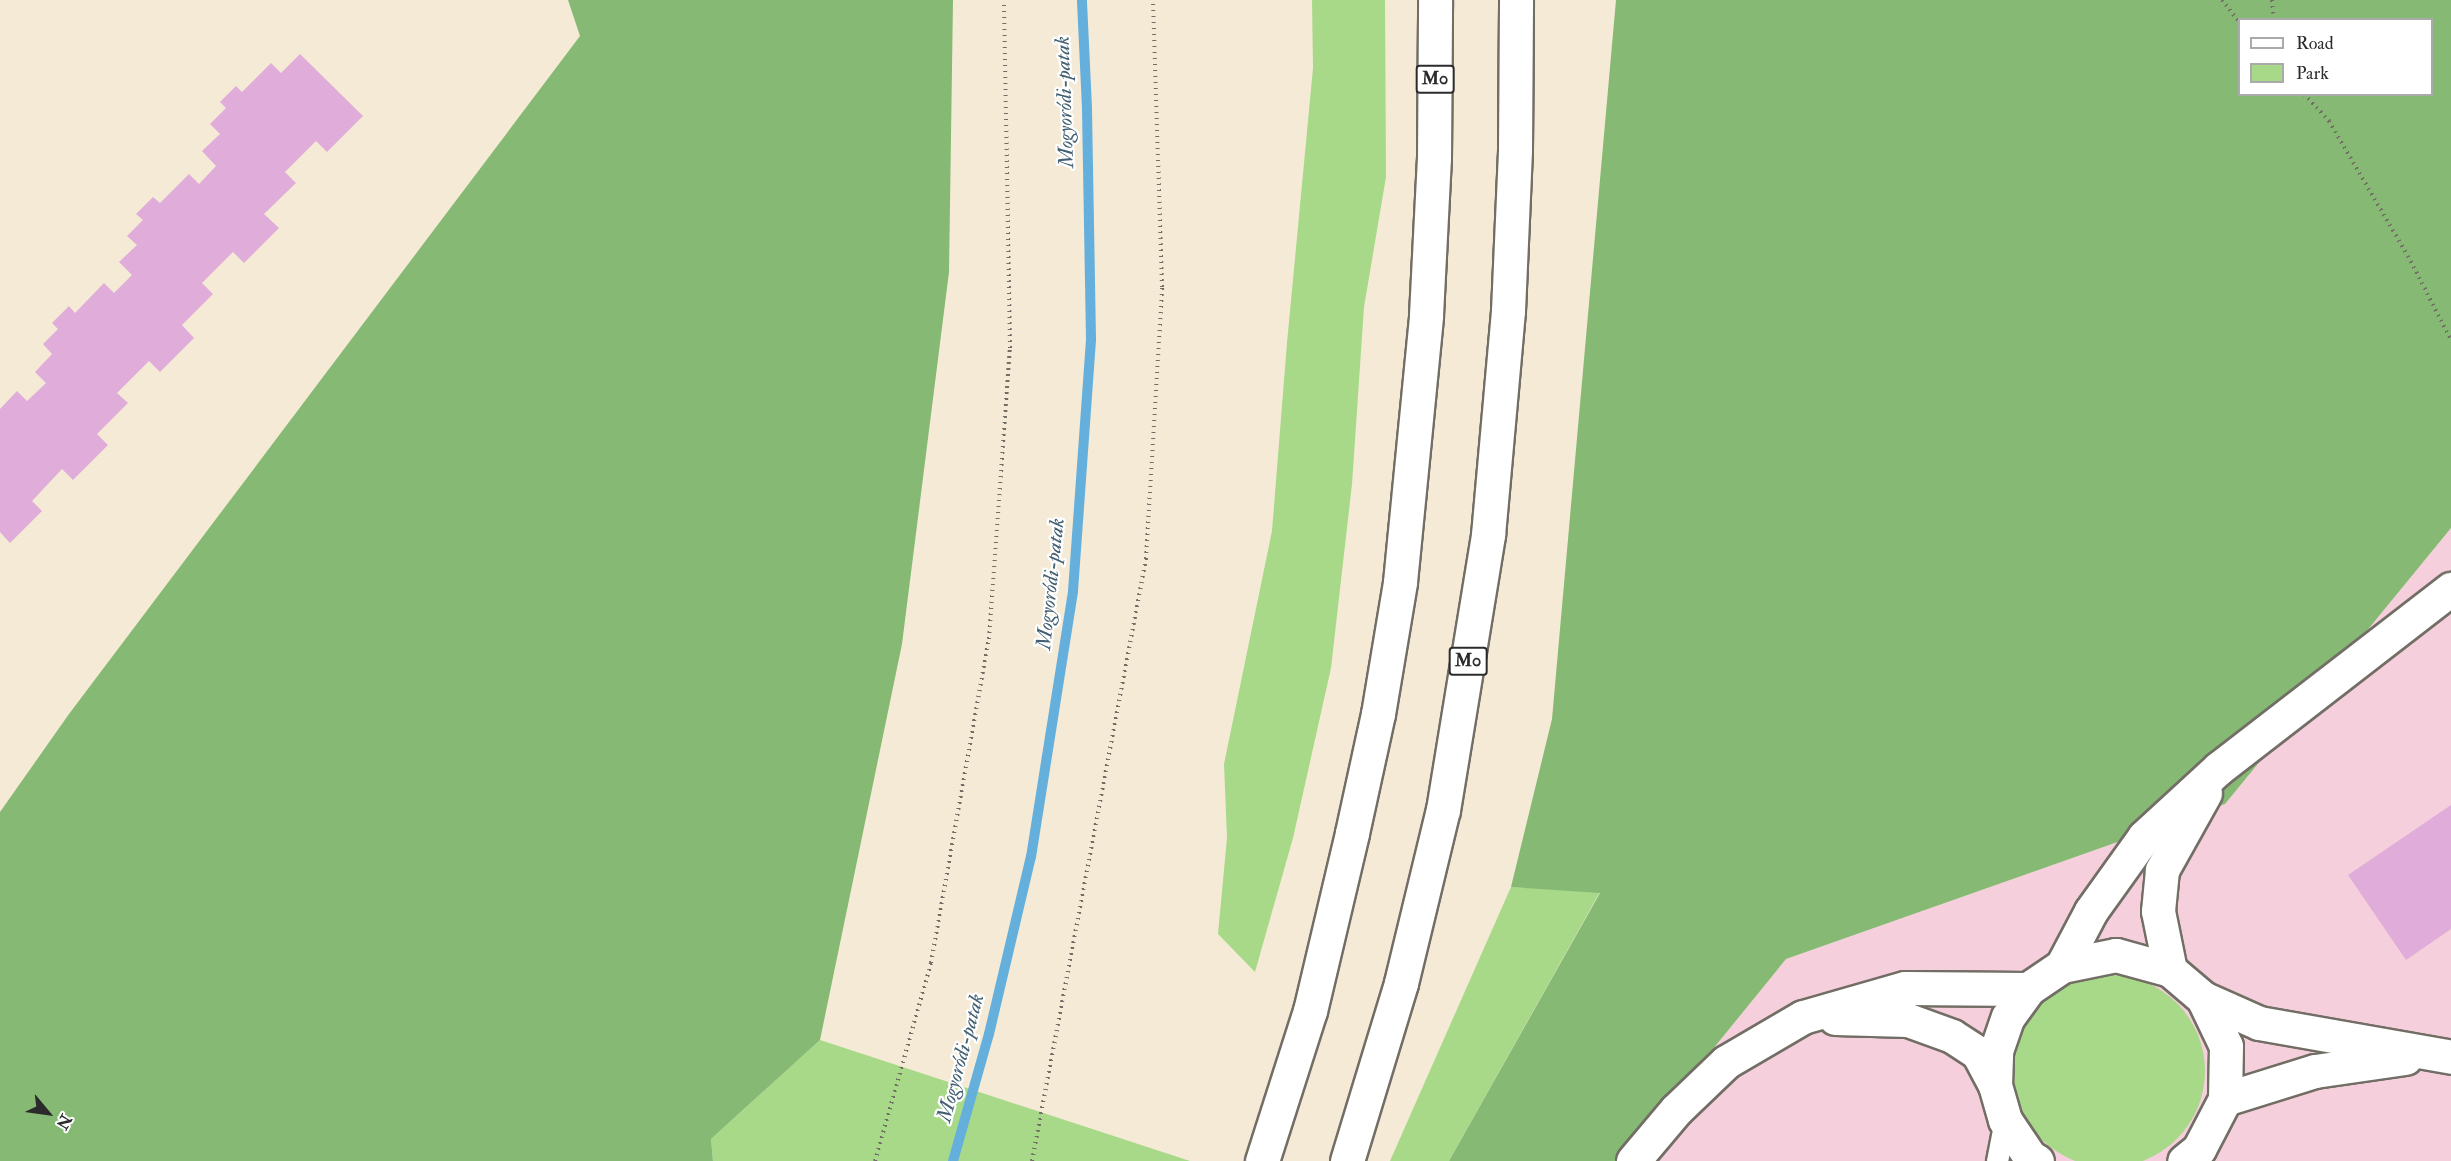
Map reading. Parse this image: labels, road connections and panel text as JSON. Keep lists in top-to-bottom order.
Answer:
{
  "streets": {
    "main road": ["M0"]
  },
  "water": ["Mogyoródi-patak"],
  "legend": ["Road", "Park"],
  "north": "bottom right"
}
